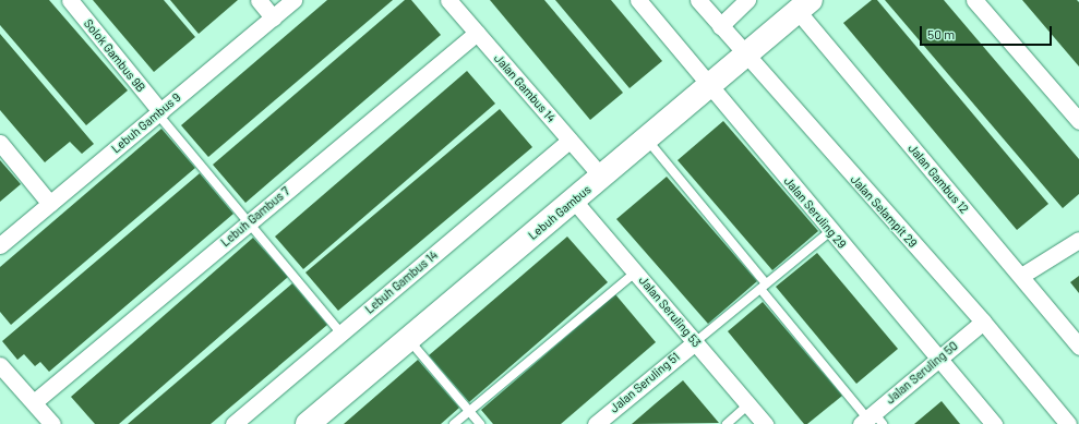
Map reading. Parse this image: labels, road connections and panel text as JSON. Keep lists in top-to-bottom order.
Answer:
{
  "streets": {
    "street": [
      "Solok Gambus 9B",
      "Jalan Gambus 14",
      "Lebuh Gambus 9",
      "Jalan Gambus 12",
      "Jalan Selampit 29",
      "Lebuh Gambus",
      "Jalan Seruling 29",
      "Lebuh Gambus 7",
      "Lebuh Gambus 14",
      "Jalan Seruling 53",
      "Jalan Seruling 50",
      "Jalan Seruling 51"
    ]
  },
  "crossings": [
    ["Solok Gambus 9B", "Lebuh Gambus 9"],
    ["Jalan Gambus 14", "Lebuh Gambus"],
    ["Jalan Gambus 14", "Lebuh Gambus 7"],
    ["Jalan Gambus 14", "Lebuh Gambus 14"],
    ["Jalan Gambus 12", "Lebuh Gambus"],
    ["Jalan Selampit 29", "Lebuh Gambus"],
    ["Jalan Selampit 29", "Jalan Seruling 50"],
    ["Lebuh Gambus", "Jalan Seruling 29"],
    ["Lebuh Gambus", "Jalan Seruling 53"],
    ["Jalan Seruling 29", "Jalan Seruling 50"],
    ["Jalan Seruling 53", "Jalan Seruling 51"]
  ],
  "scale_bar": "50 m"
}
